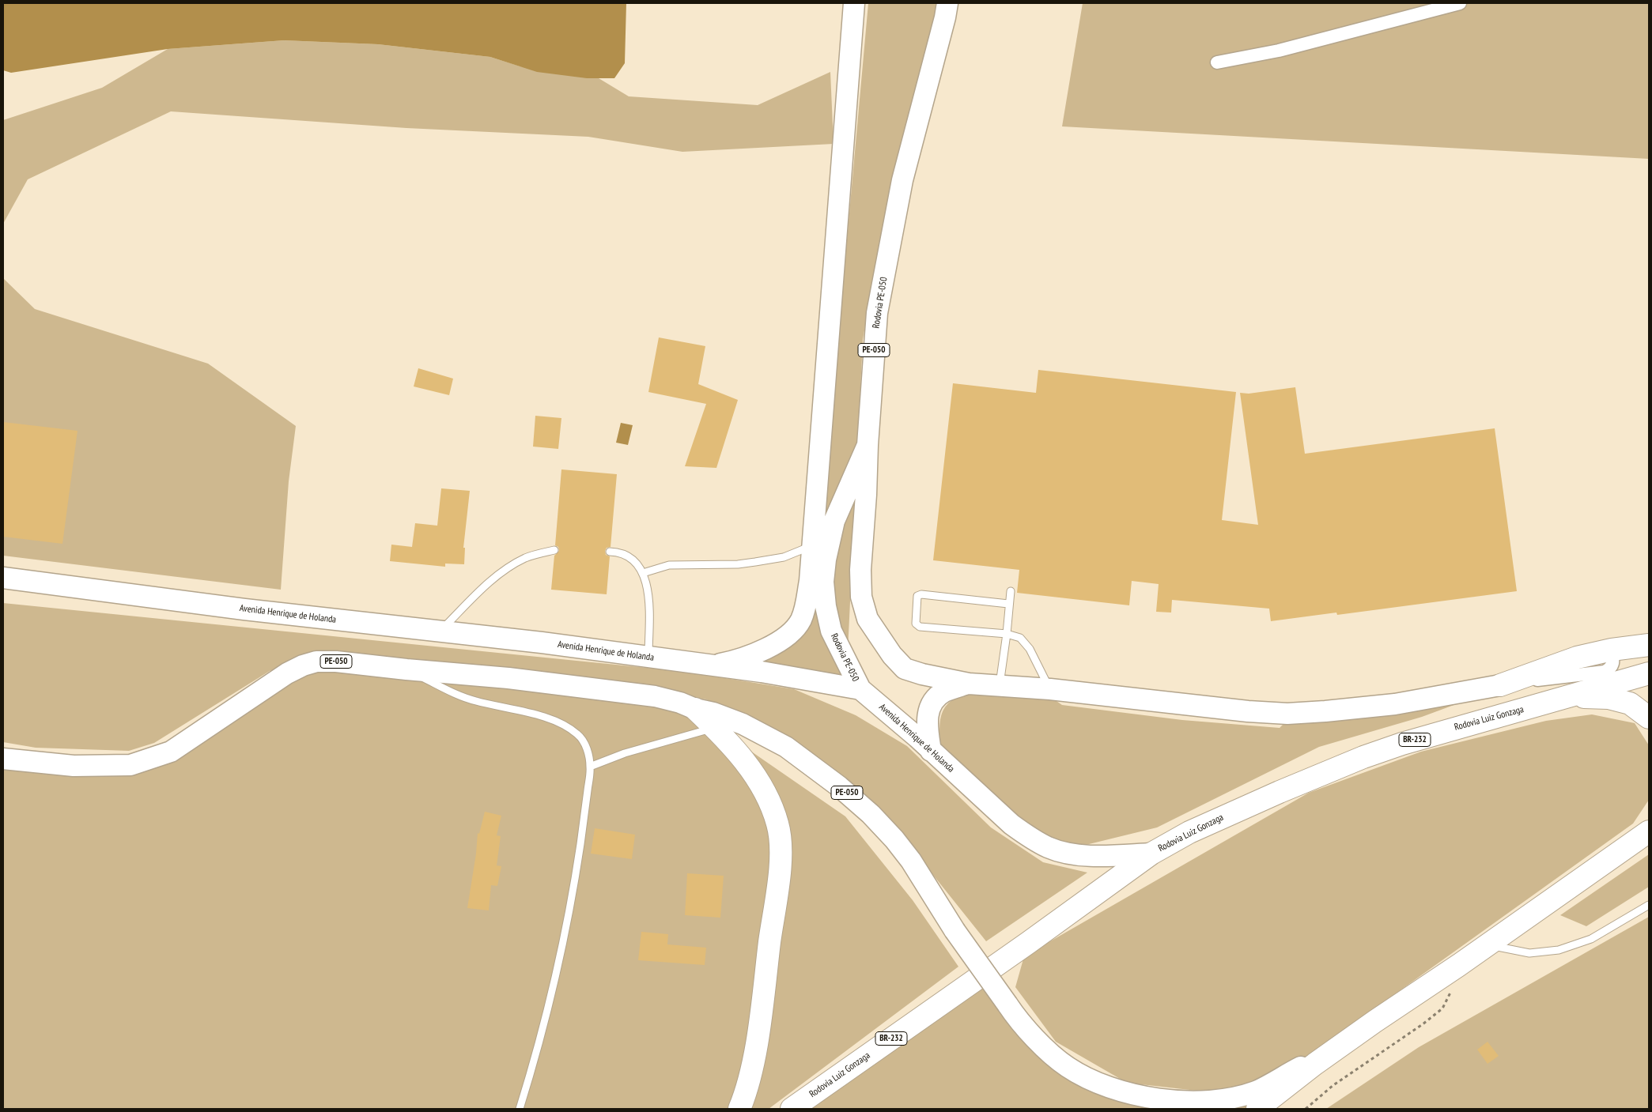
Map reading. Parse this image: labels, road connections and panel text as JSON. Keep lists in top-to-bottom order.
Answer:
{
  "streets": {
    "highway": ["Rodovia Luiz Gonzaga", "BR-232"],
    "main road": ["Rodovia PE-050", "PE-050", "Avenida Henrique de Holanda"]
  },
  "crossings": [
    ["Rodovia PE-050", "Avenida Henrique de Holanda"],
    ["PE-050", "Avenida Henrique de Holanda"],
    ["Avenida Henrique de Holanda", "Rodovia Luiz Gonzaga"]
  ]
}
